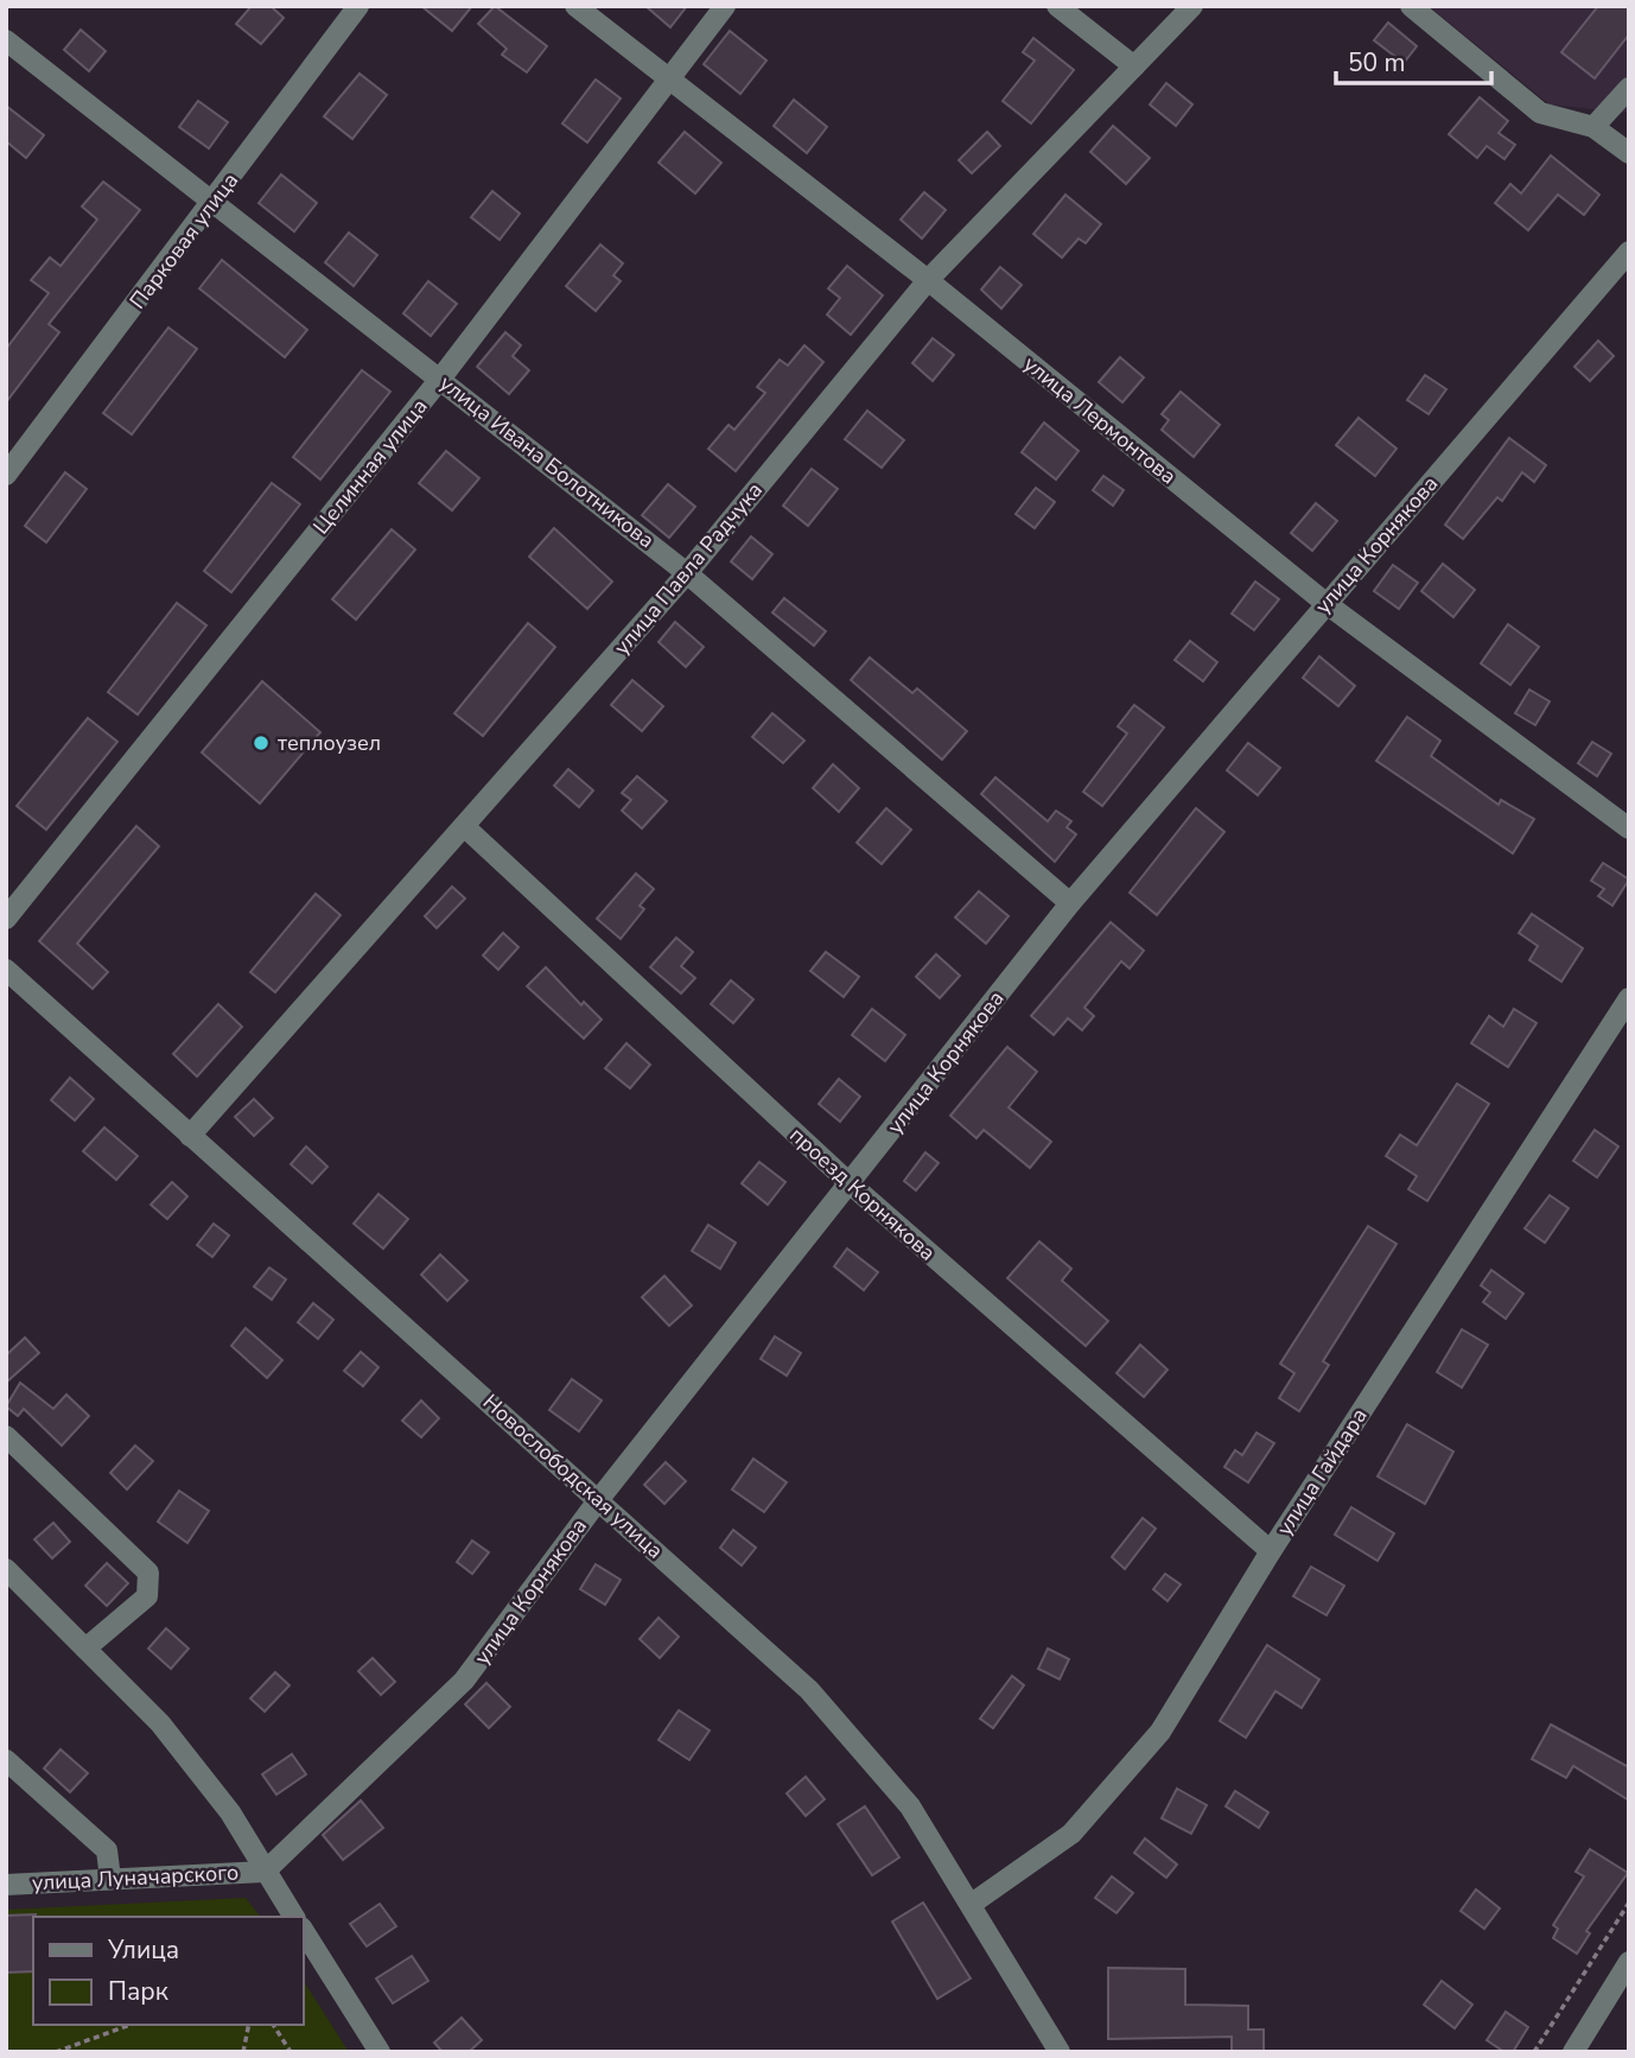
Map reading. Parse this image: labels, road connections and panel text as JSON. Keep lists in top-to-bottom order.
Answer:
{
  "streets": {
    "street": [
      "Парковая улица",
      "улица Лермонтова",
      "улица Ивана Болотникова",
      "Целинная улица",
      "улица Корнякова",
      "улица Павла Радчука",
      "проезд Корнякова",
      "улица Гайдара",
      "Новослободская улица",
      "улица Луначарского"
    ]
  },
  "crossings": [
    ["Парковая улица", "улица Ивана Болотникова"],
    ["улица Лермонтова", "Целинная улица"],
    ["улица Лермонтова", "улица Корнякова"],
    ["улица Лермонтова", "улица Павла Радчука"],
    ["улица Ивана Болотникова", "Целинная улица"],
    ["улица Ивана Болотникова", "улица Корнякова"],
    ["улица Ивана Болотникова", "улица Павла Радчука"],
    ["улица Корнякова", "проезд Корнякова"],
    ["улица Корнякова", "Новослободская улица"],
    ["улица Корнякова", "улица Луначарского"],
    ["улица Павла Радчука", "проезд Корнякова"],
    ["улица Павла Радчука", "Новослободская улица"],
    ["проезд Корнякова", "улица Гайдара"],
    ["улица Гайдара", "Новослободская улица"]
  ],
  "places": ["теплоузел"],
  "legend": ["Улица", "Парк"],
  "scale_bar": "50 m"
}
